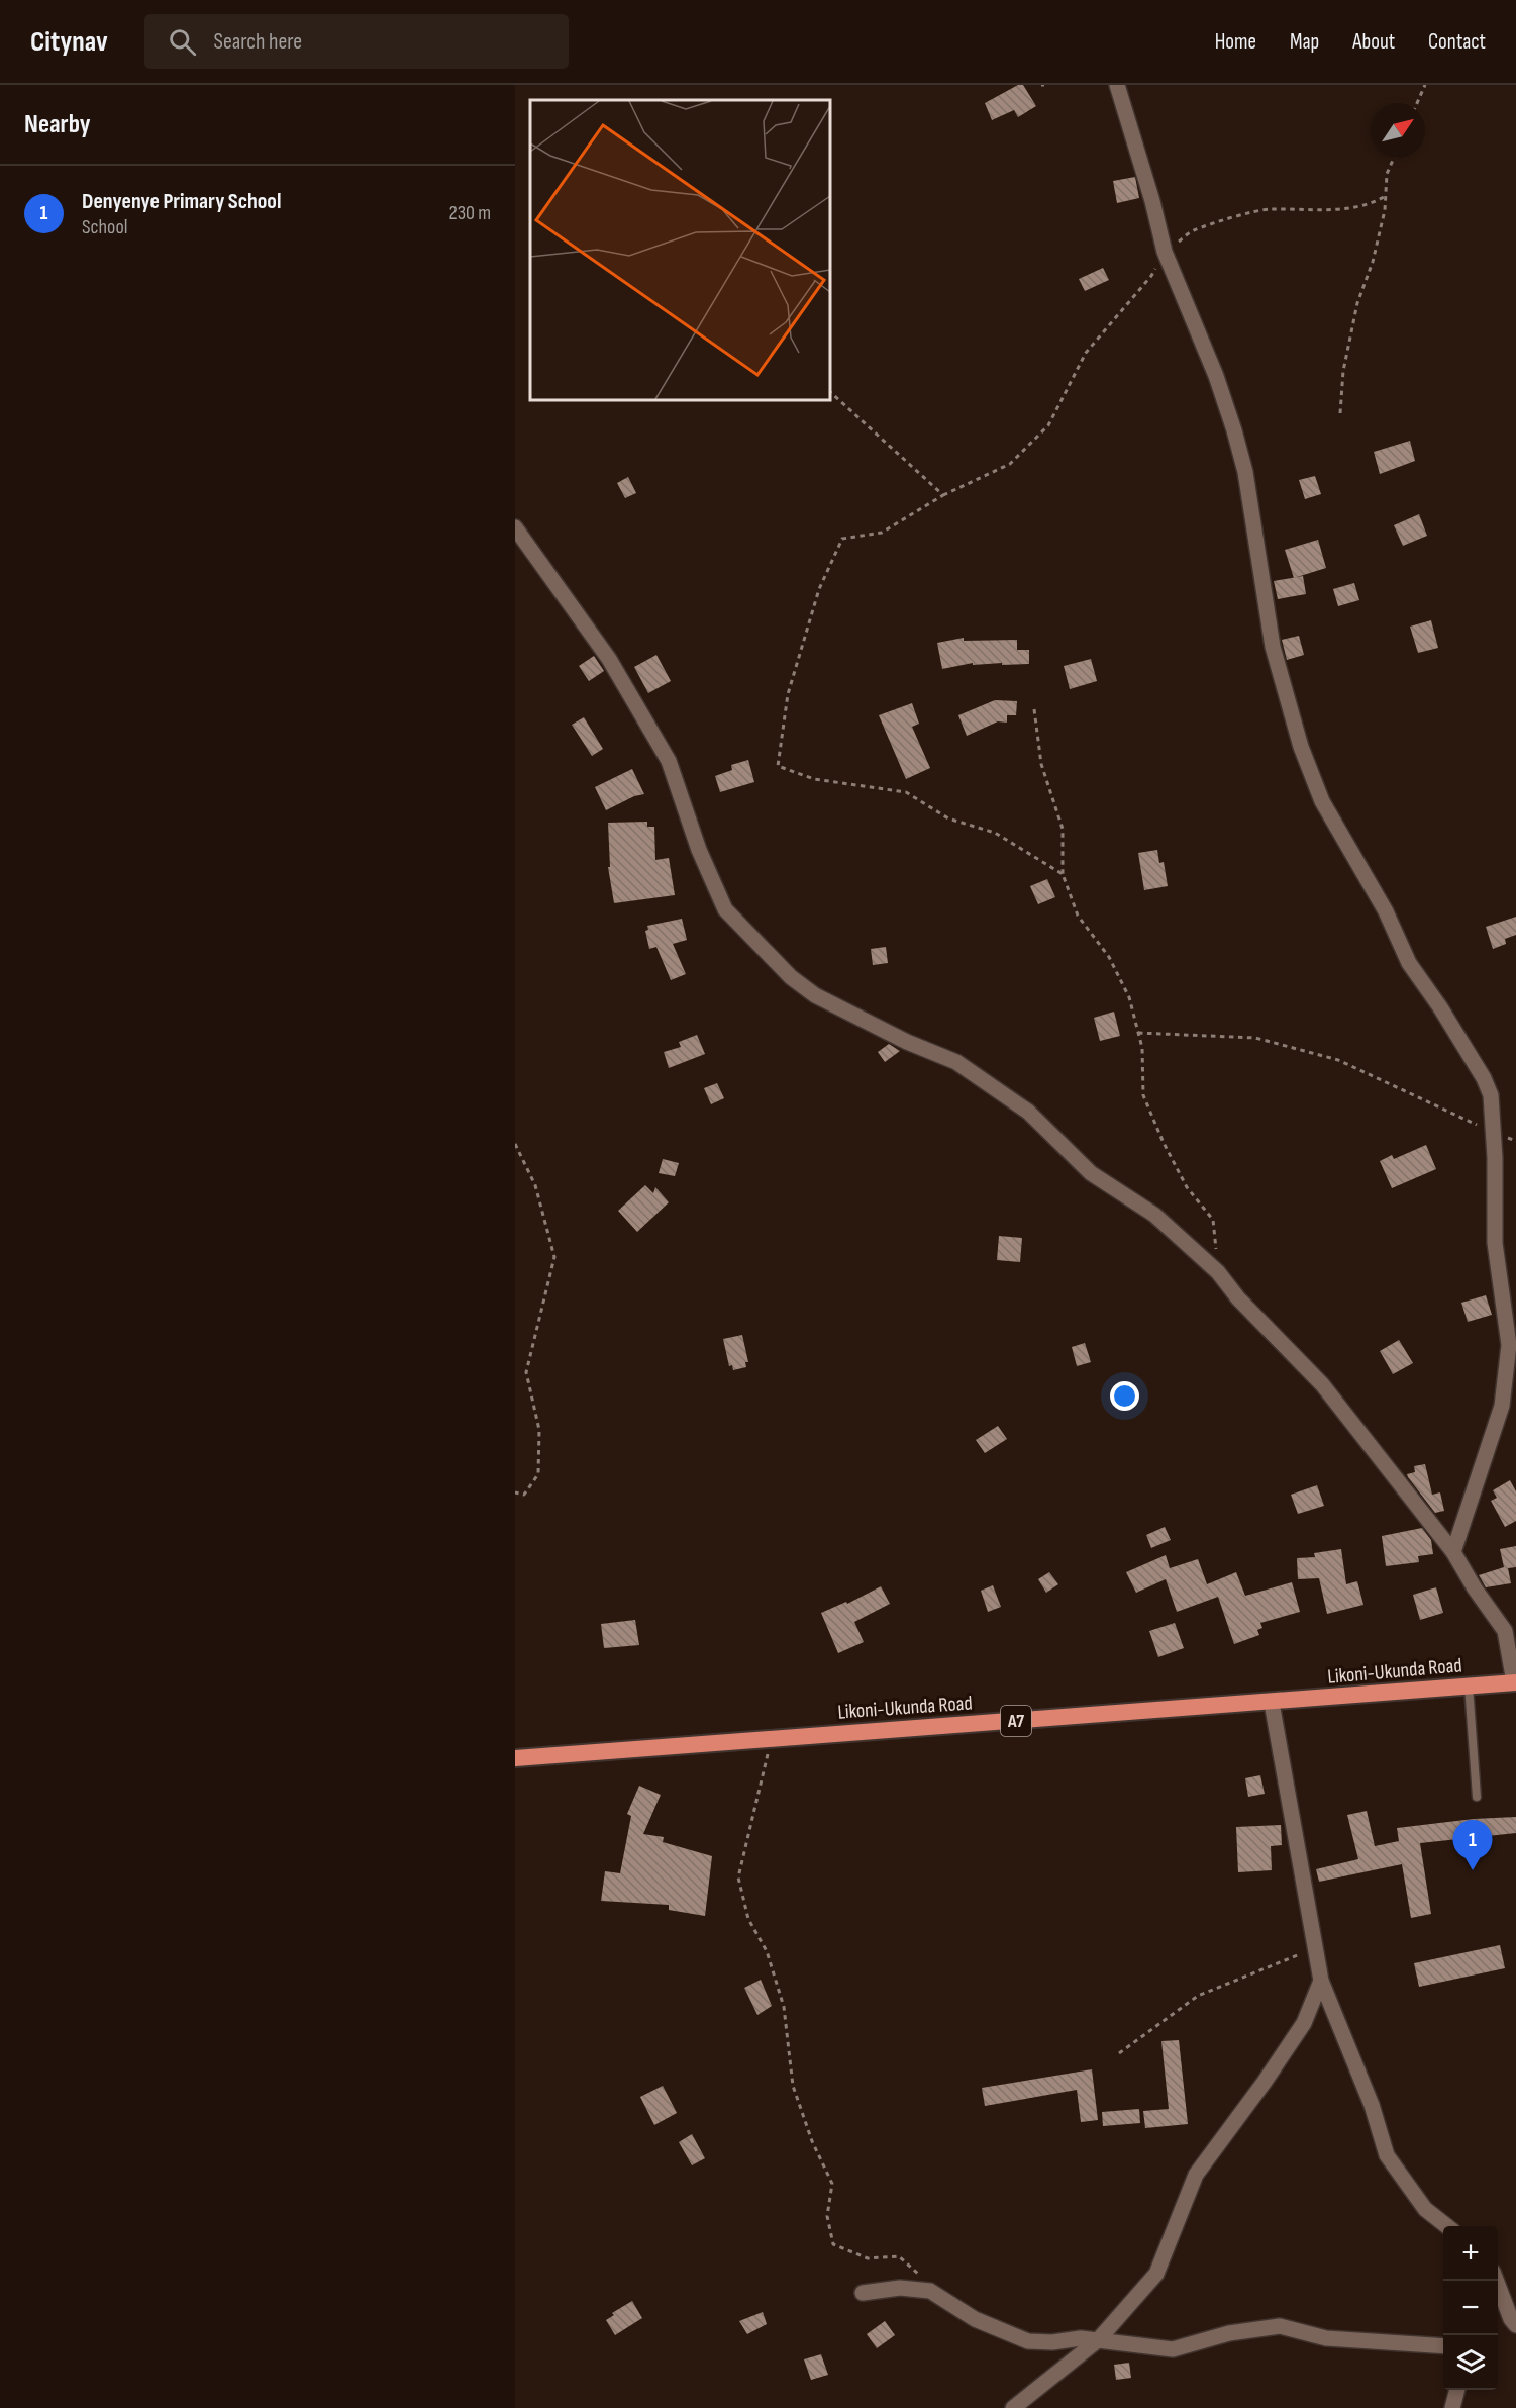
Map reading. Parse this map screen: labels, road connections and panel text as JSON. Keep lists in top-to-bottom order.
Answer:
{
  "streets": {
    "highway": ["Likoni-Ukunda Road", "A7"]
  },
  "north": "top right",
  "page": {
    "header": "Citynav",
    "search": "Search here",
    "nav": [
      "Home",
      "Map",
      "About",
      "Contact"
    ],
    "heading": "Nearby",
    "list": [
      {
        "mark": "1",
        "name": "Denyenye Primary School",
        "note": "School",
        "value": "230 m"
      }
    ],
    "pins": "1",
    "map_buttons": ["+", "−"]
  }
}
